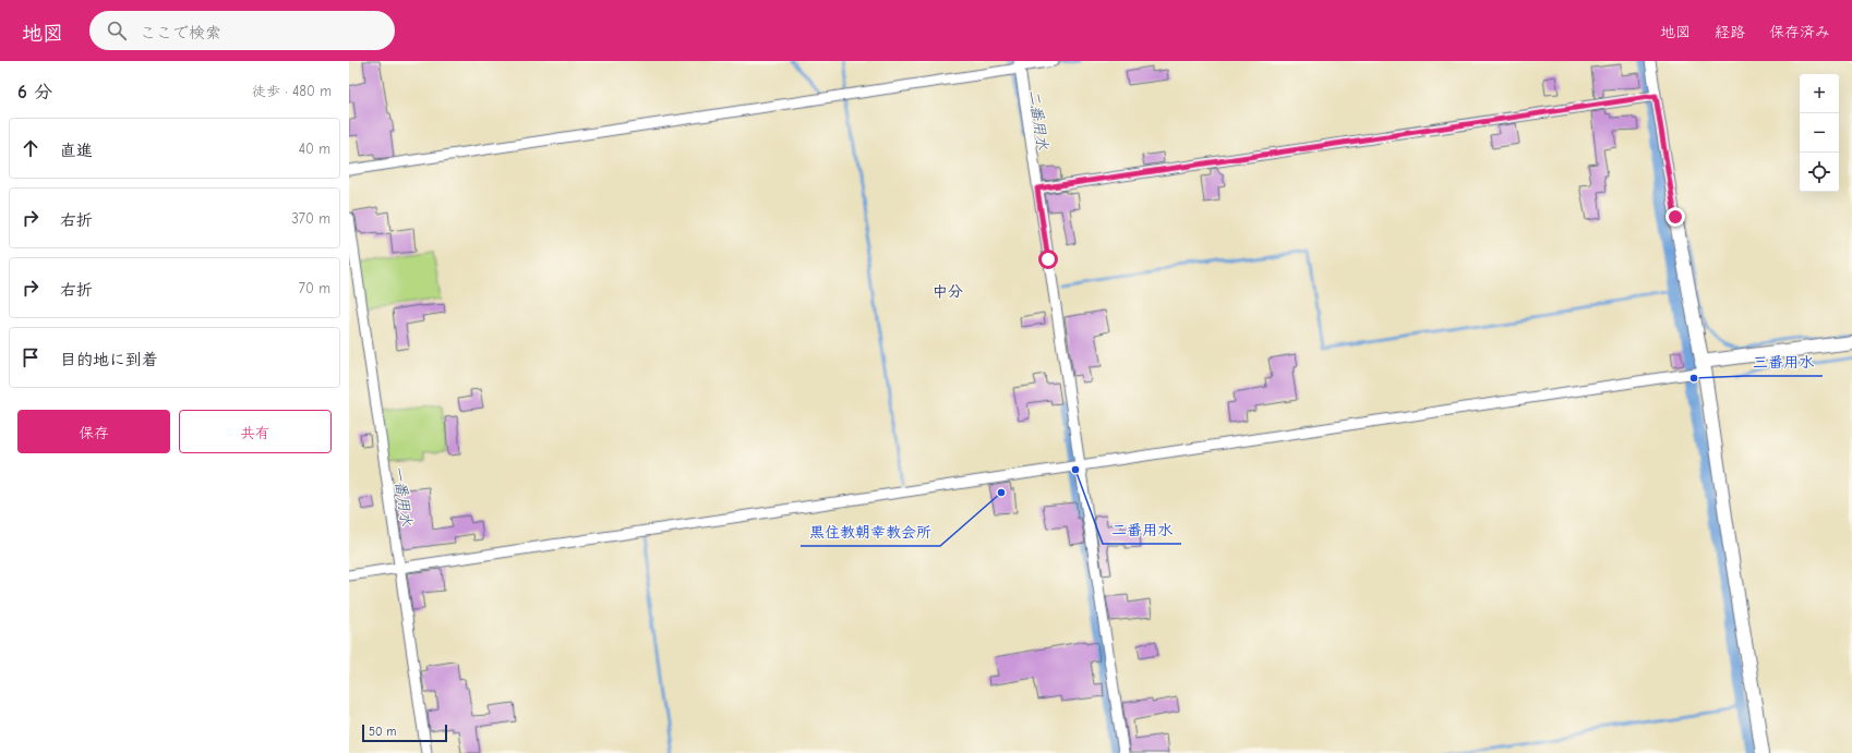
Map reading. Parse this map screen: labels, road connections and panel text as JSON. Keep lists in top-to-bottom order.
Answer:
{
  "districts": ["中分"],
  "water": ["二番用水", "一番用水"],
  "places": ["三番用水", "二番用水", "黒住教朝幸教会所"],
  "scale_bar": "50 m",
  "page": {
    "header": "地図",
    "search": "ここで検索",
    "nav": ["地図", "経路", "保存済み"],
    "heading": ["6 分", "徒歩 · 480 m"],
    "map_buttons": ["+", "−"],
    "list": [
      ["直進", "40 m"],
      ["右折", "370 m"],
      ["右折", "70 m"],
      "目的地に到着"
    ],
    "buttons": ["保存", "共有"],
    "scale": "50 m"
  }
}
